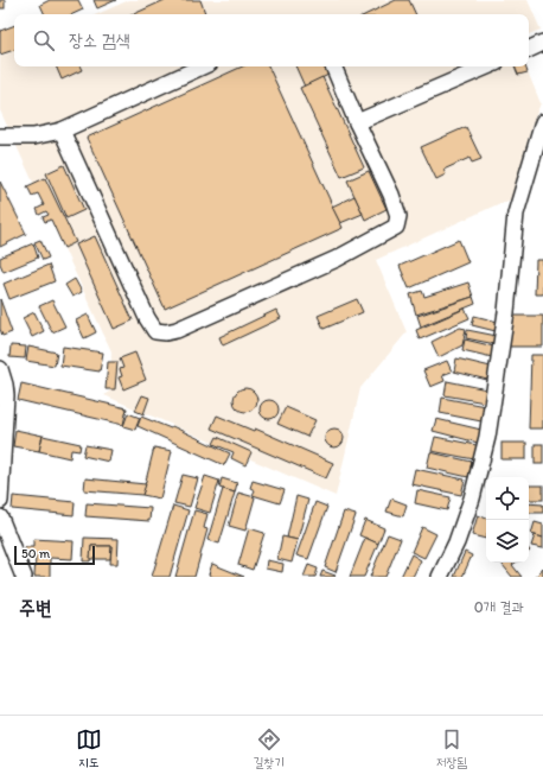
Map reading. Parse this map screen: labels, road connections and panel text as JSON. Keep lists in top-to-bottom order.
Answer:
{
  "scale_bar": "50 m",
  "page": {
    "search": "장소 검색",
    "scale": "50 m",
    "heading": ["주변", "0개 결과"],
    "nav": ["지도", "길찾기", "저장됨"]
  }
}
